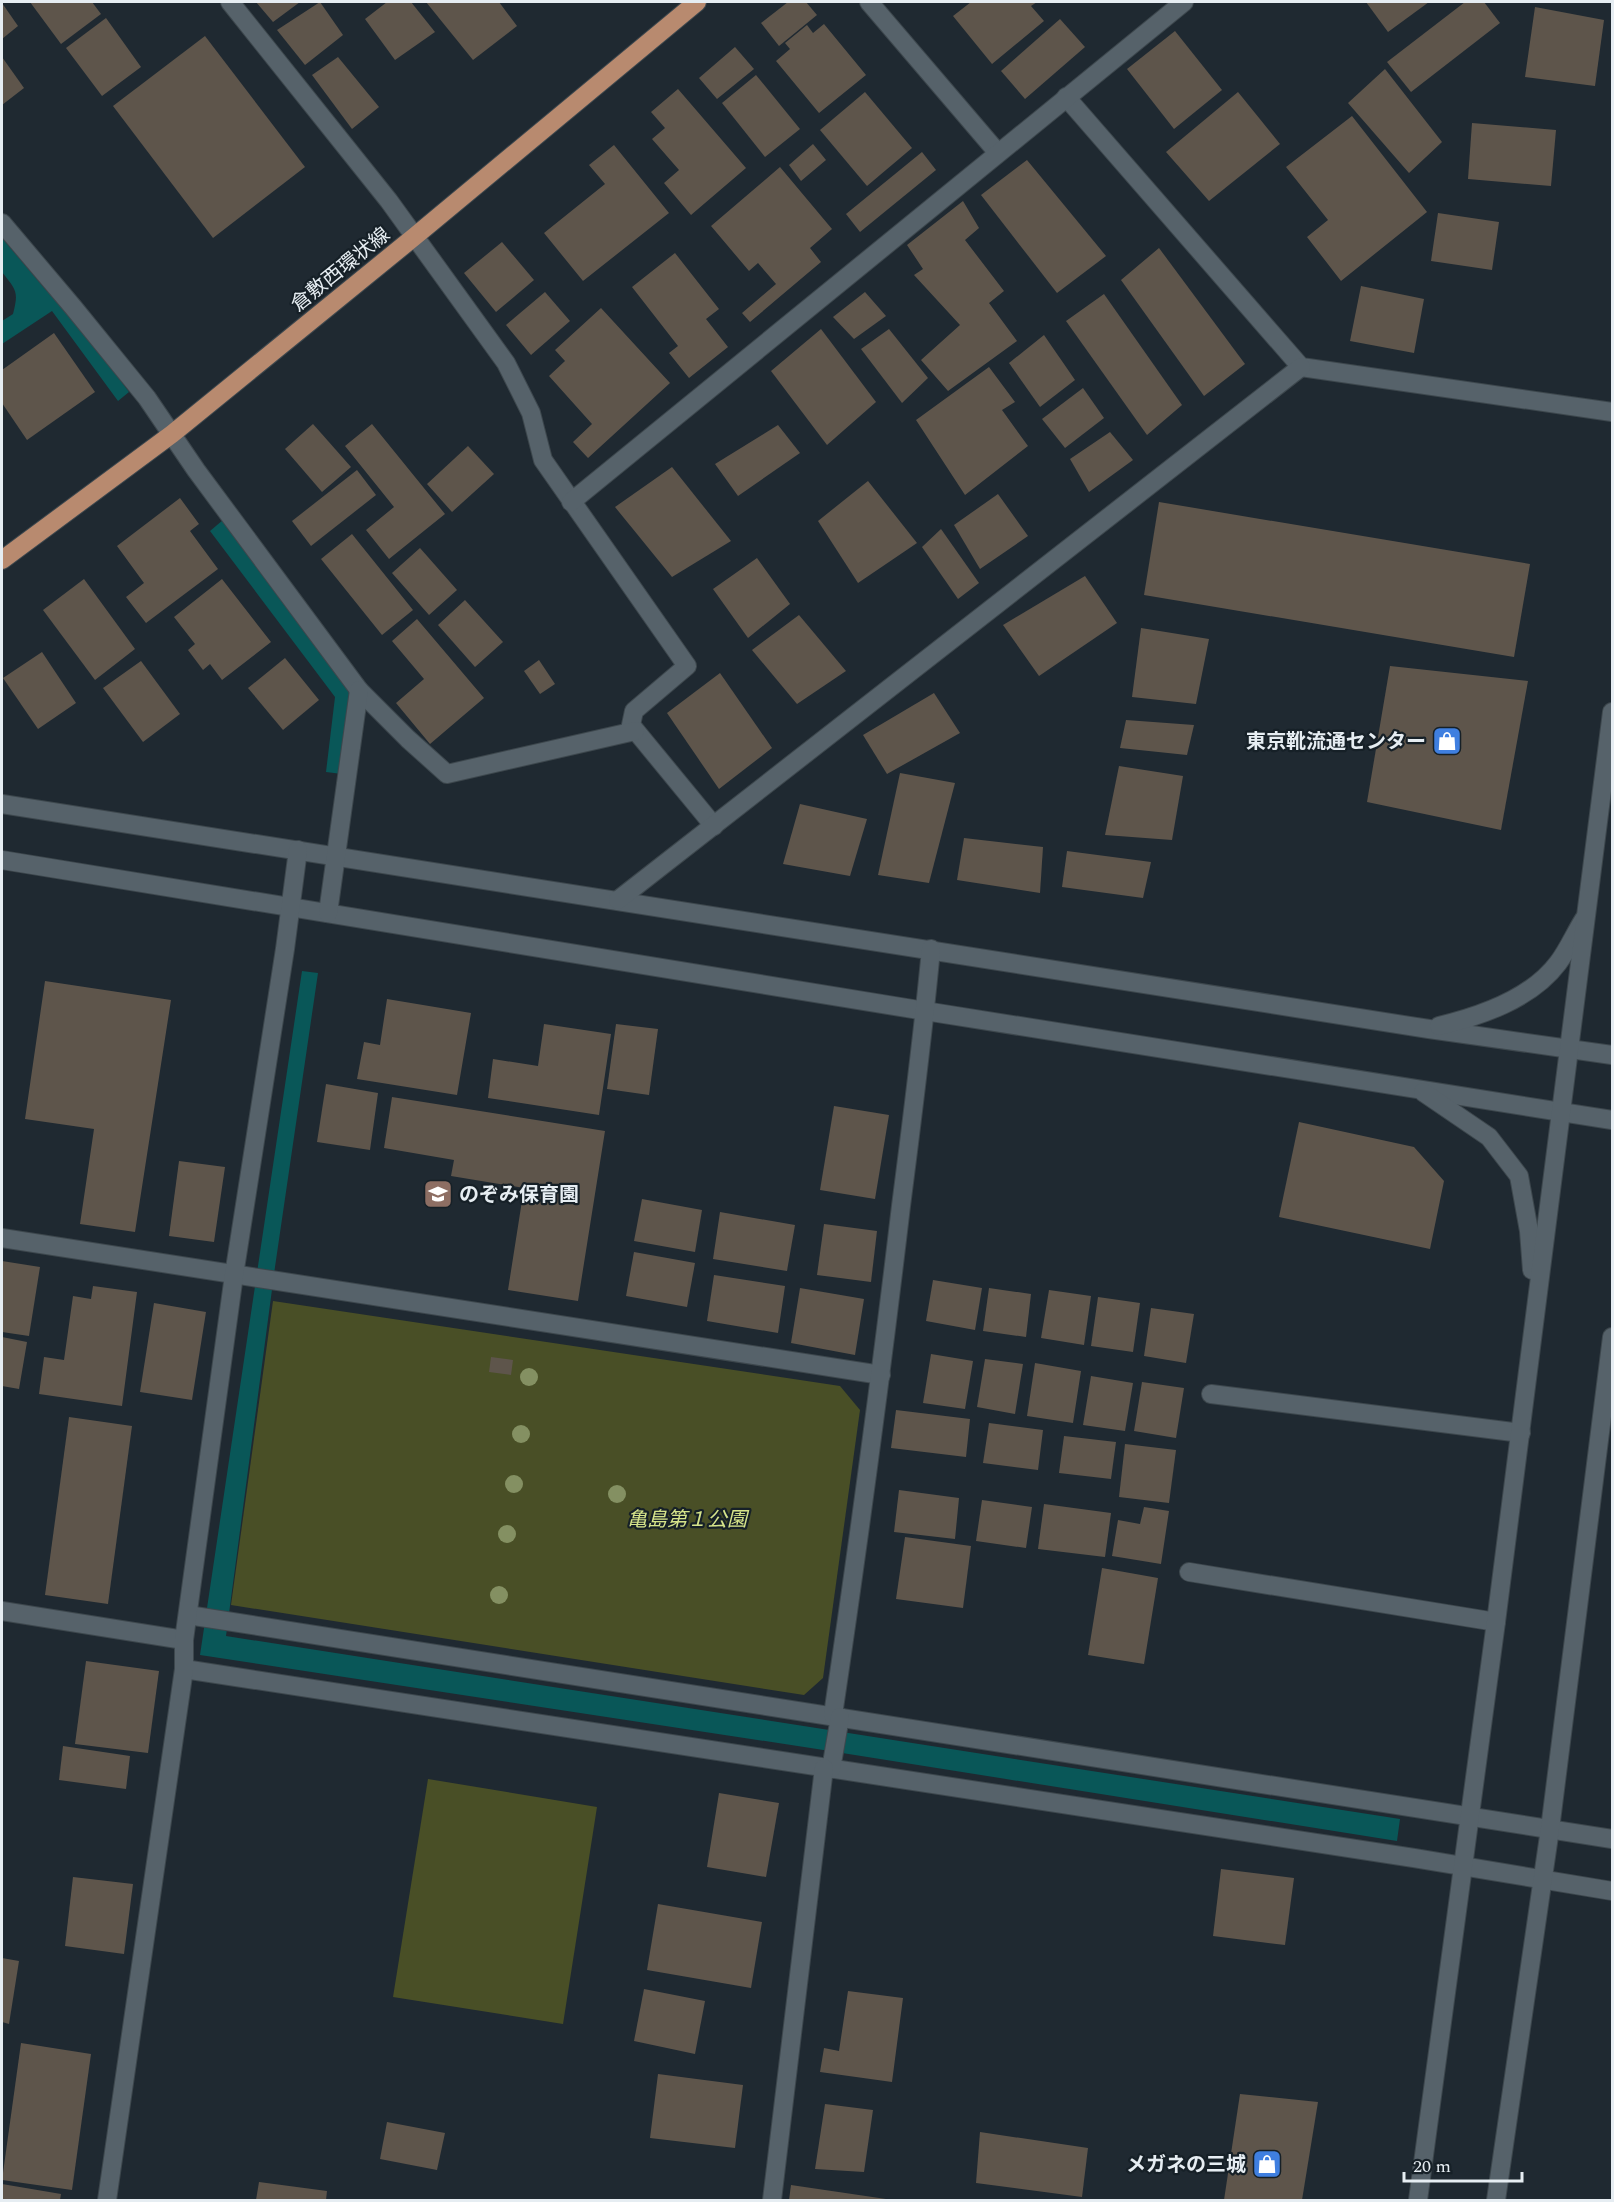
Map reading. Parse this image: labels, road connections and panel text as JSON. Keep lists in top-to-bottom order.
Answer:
{
  "streets": {
    "main road": ["倉敷西環状線"]
  },
  "parks": ["亀島第１公園"],
  "places": {
    "shop": ["東京靴流通センター", "メガネの三城"],
    "school or university": ["のぞみ保育園"]
  },
  "scale_bar": "20 m"
}
